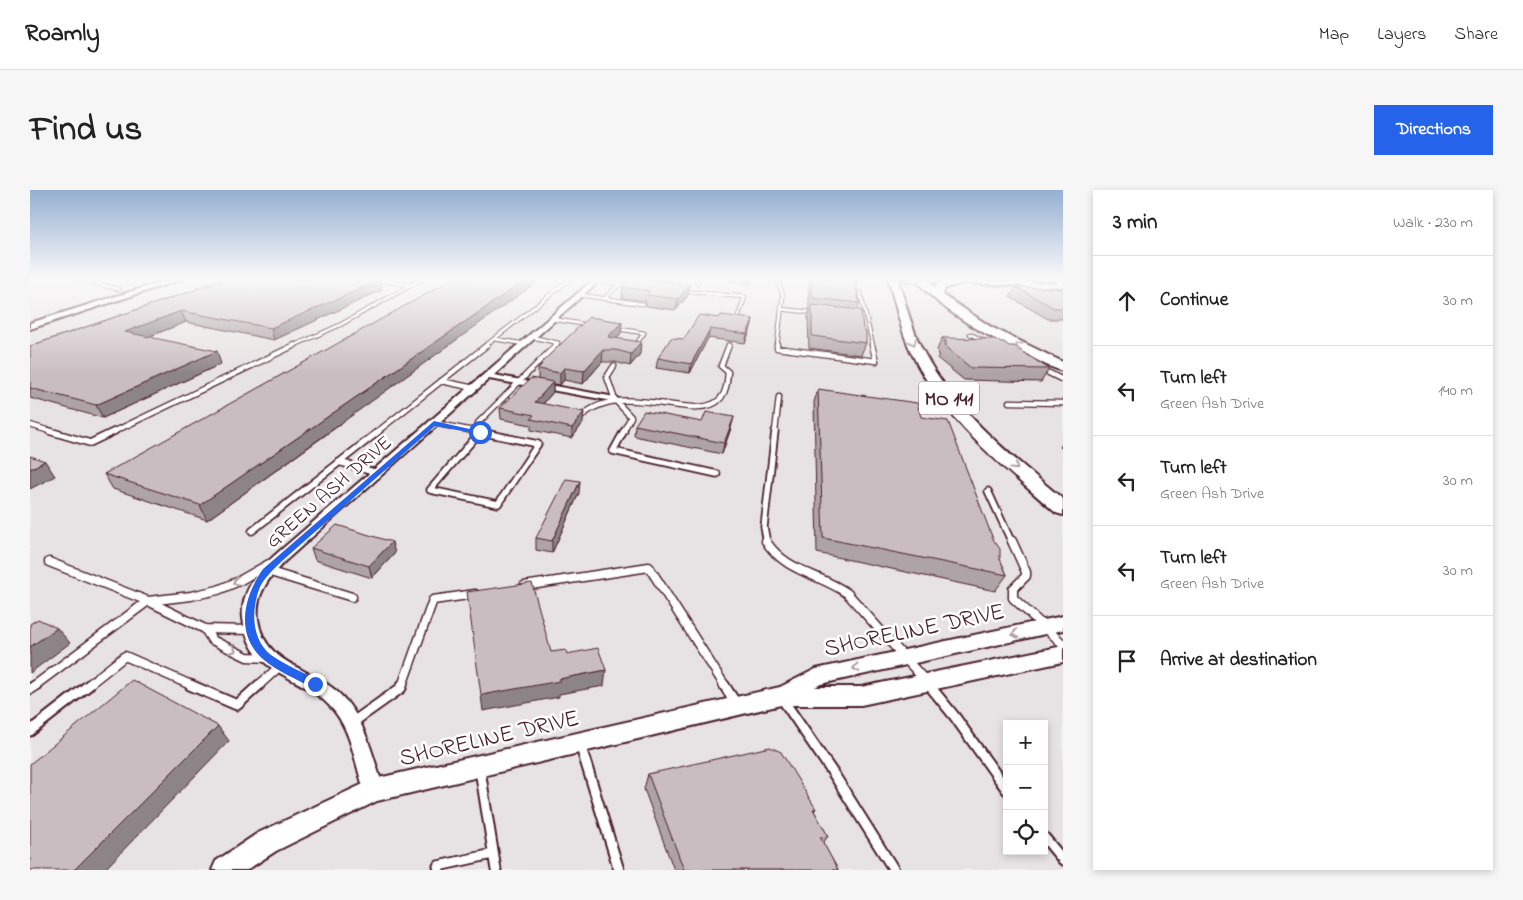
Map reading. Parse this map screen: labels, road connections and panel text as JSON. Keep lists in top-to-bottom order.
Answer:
{
  "streets": {
    "highway": ["MO 141"],
    "street": ["GREEN ASH DRIVE", "SHORELINE DRIVE"]
  },
  "crossings": [
    ["GREEN ASH DRIVE", "SHORELINE DRIVE"]
  ],
  "page": {
    "header": "Roamly",
    "nav": ["Map", "Layers", "Share"],
    "title": "Find us",
    "buttons": "Directions",
    "heading": ["3 min", "Walk · 230 m"],
    "list": [
      ["Continue", "30 m"],
      ["Turn left", "Green Ash Drive", "140 m"],
      ["Turn left", "Green Ash Drive", "30 m"],
      ["Turn left", "Green Ash Drive", "30 m"],
      "Arrive at destination"
    ],
    "map_buttons": ["+", "−"]
  }
}
